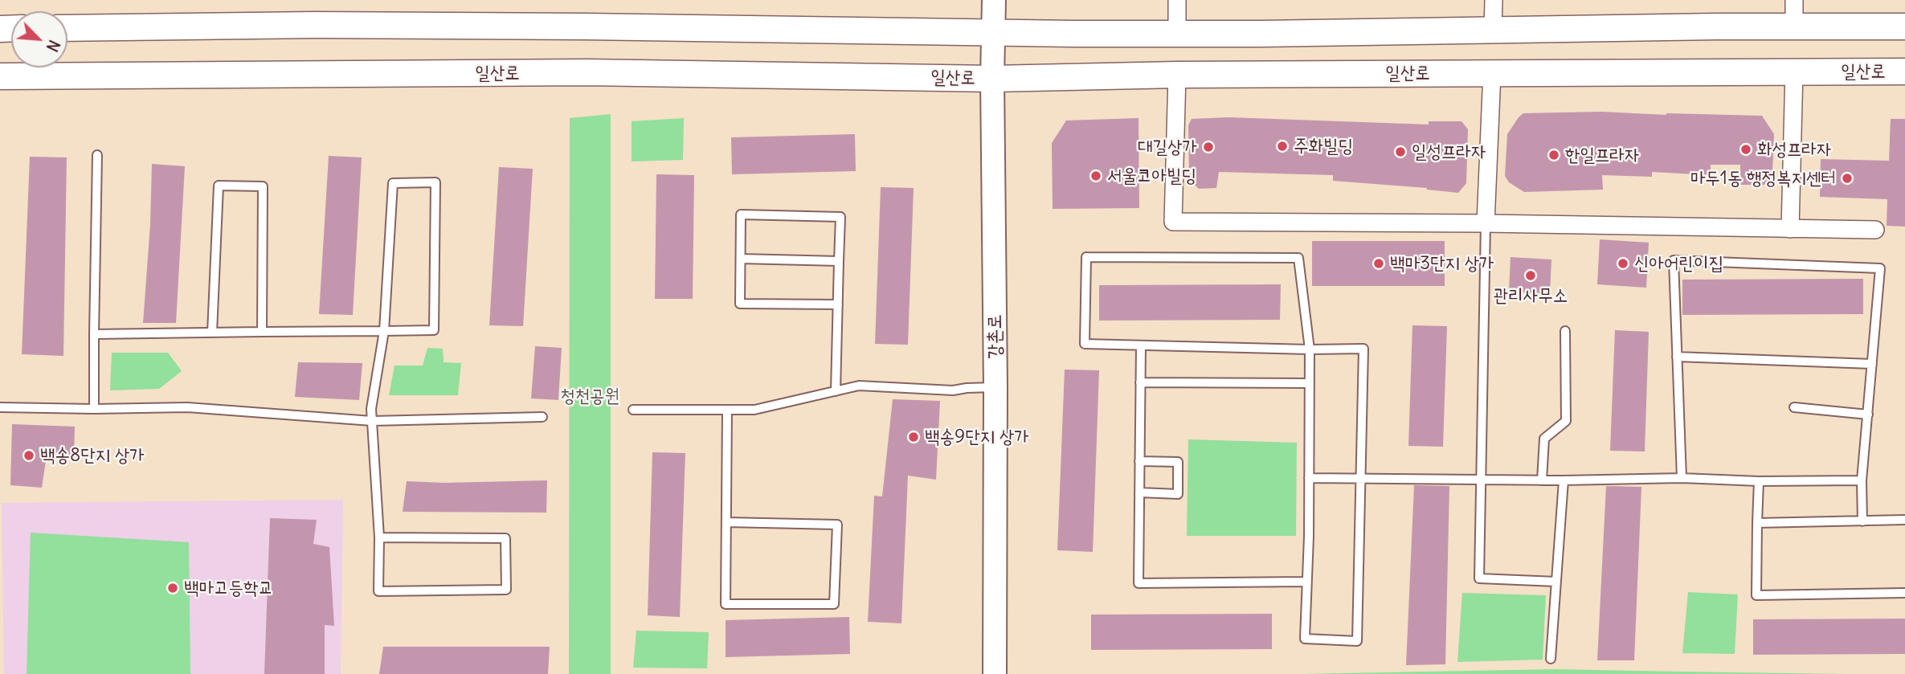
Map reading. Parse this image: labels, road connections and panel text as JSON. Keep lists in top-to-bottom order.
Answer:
{
  "streets": {
    "main road": ["일산로", "강촌로"]
  },
  "crossings": [
    ["일산로", "강촌로"]
  ],
  "parks": ["청천공원"],
  "places": [
    "주화빌딩",
    "대길상가",
    "화성프라자",
    "일성프라자",
    "한일프라자",
    "서울코아빌딩",
    "마두1동 행정복지센터",
    "백마3단지 상가",
    "신아어린이집",
    "관리사무소",
    "백송9단지 상가",
    "백송8단지 상가",
    "백마고등학교"
  ],
  "north": "bottom right"
}
